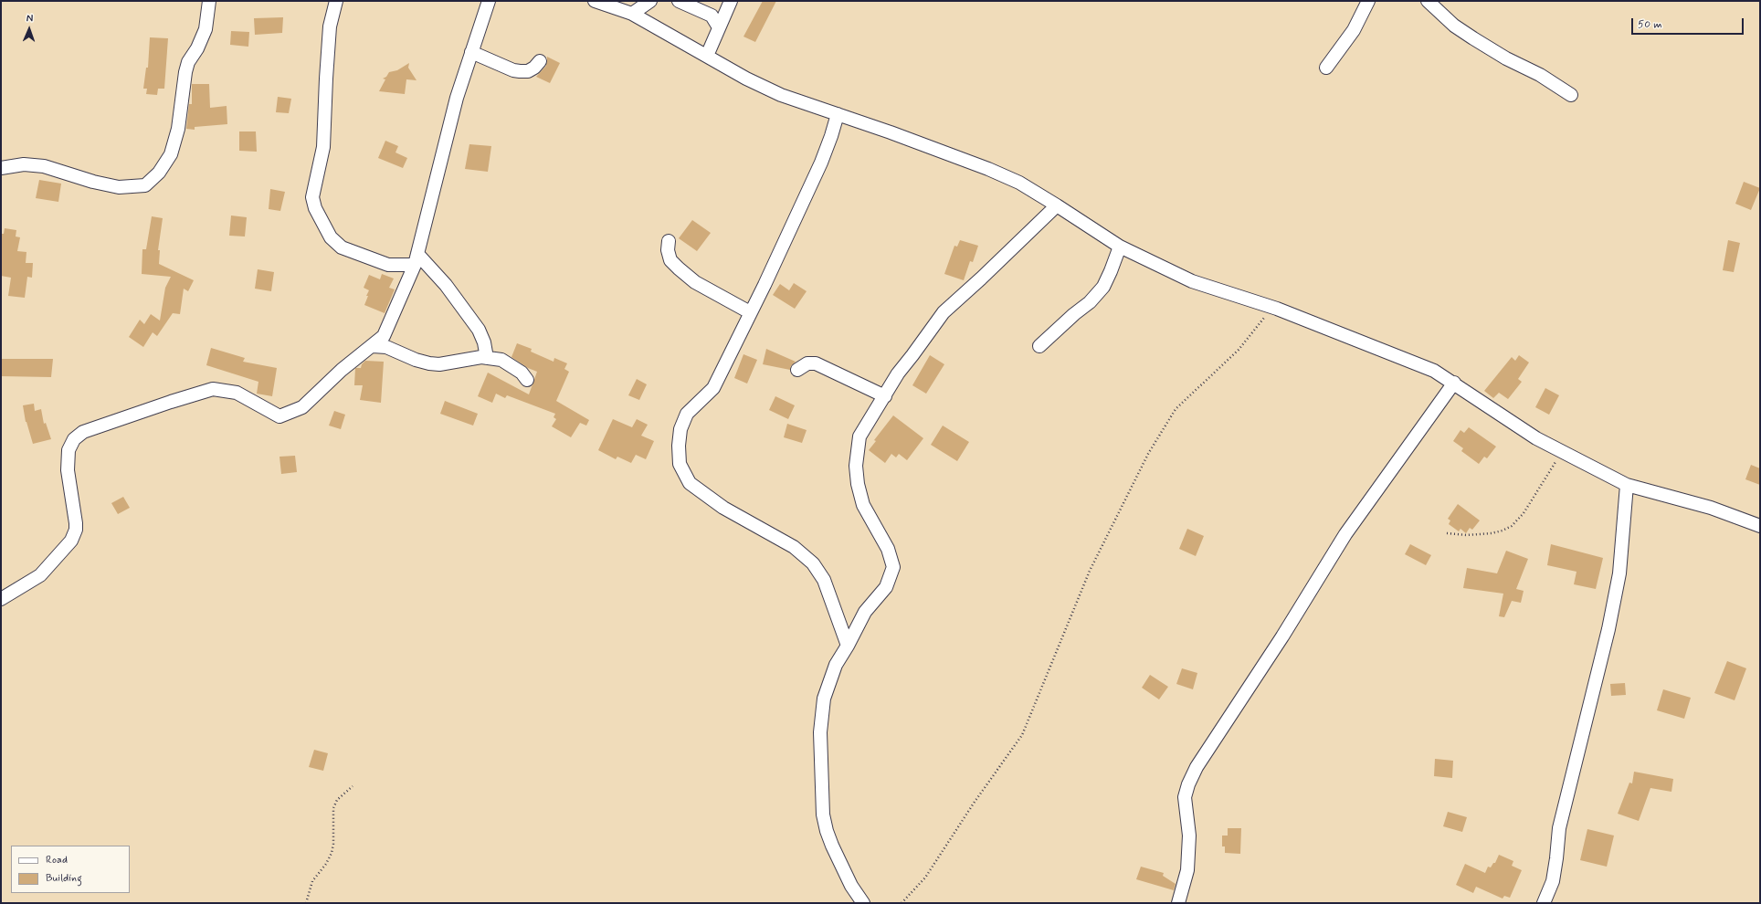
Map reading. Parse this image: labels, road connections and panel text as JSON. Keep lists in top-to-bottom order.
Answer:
{
  "legend": ["Road", "Building"],
  "scale_bar": "50 m",
  "north": "top"
}
